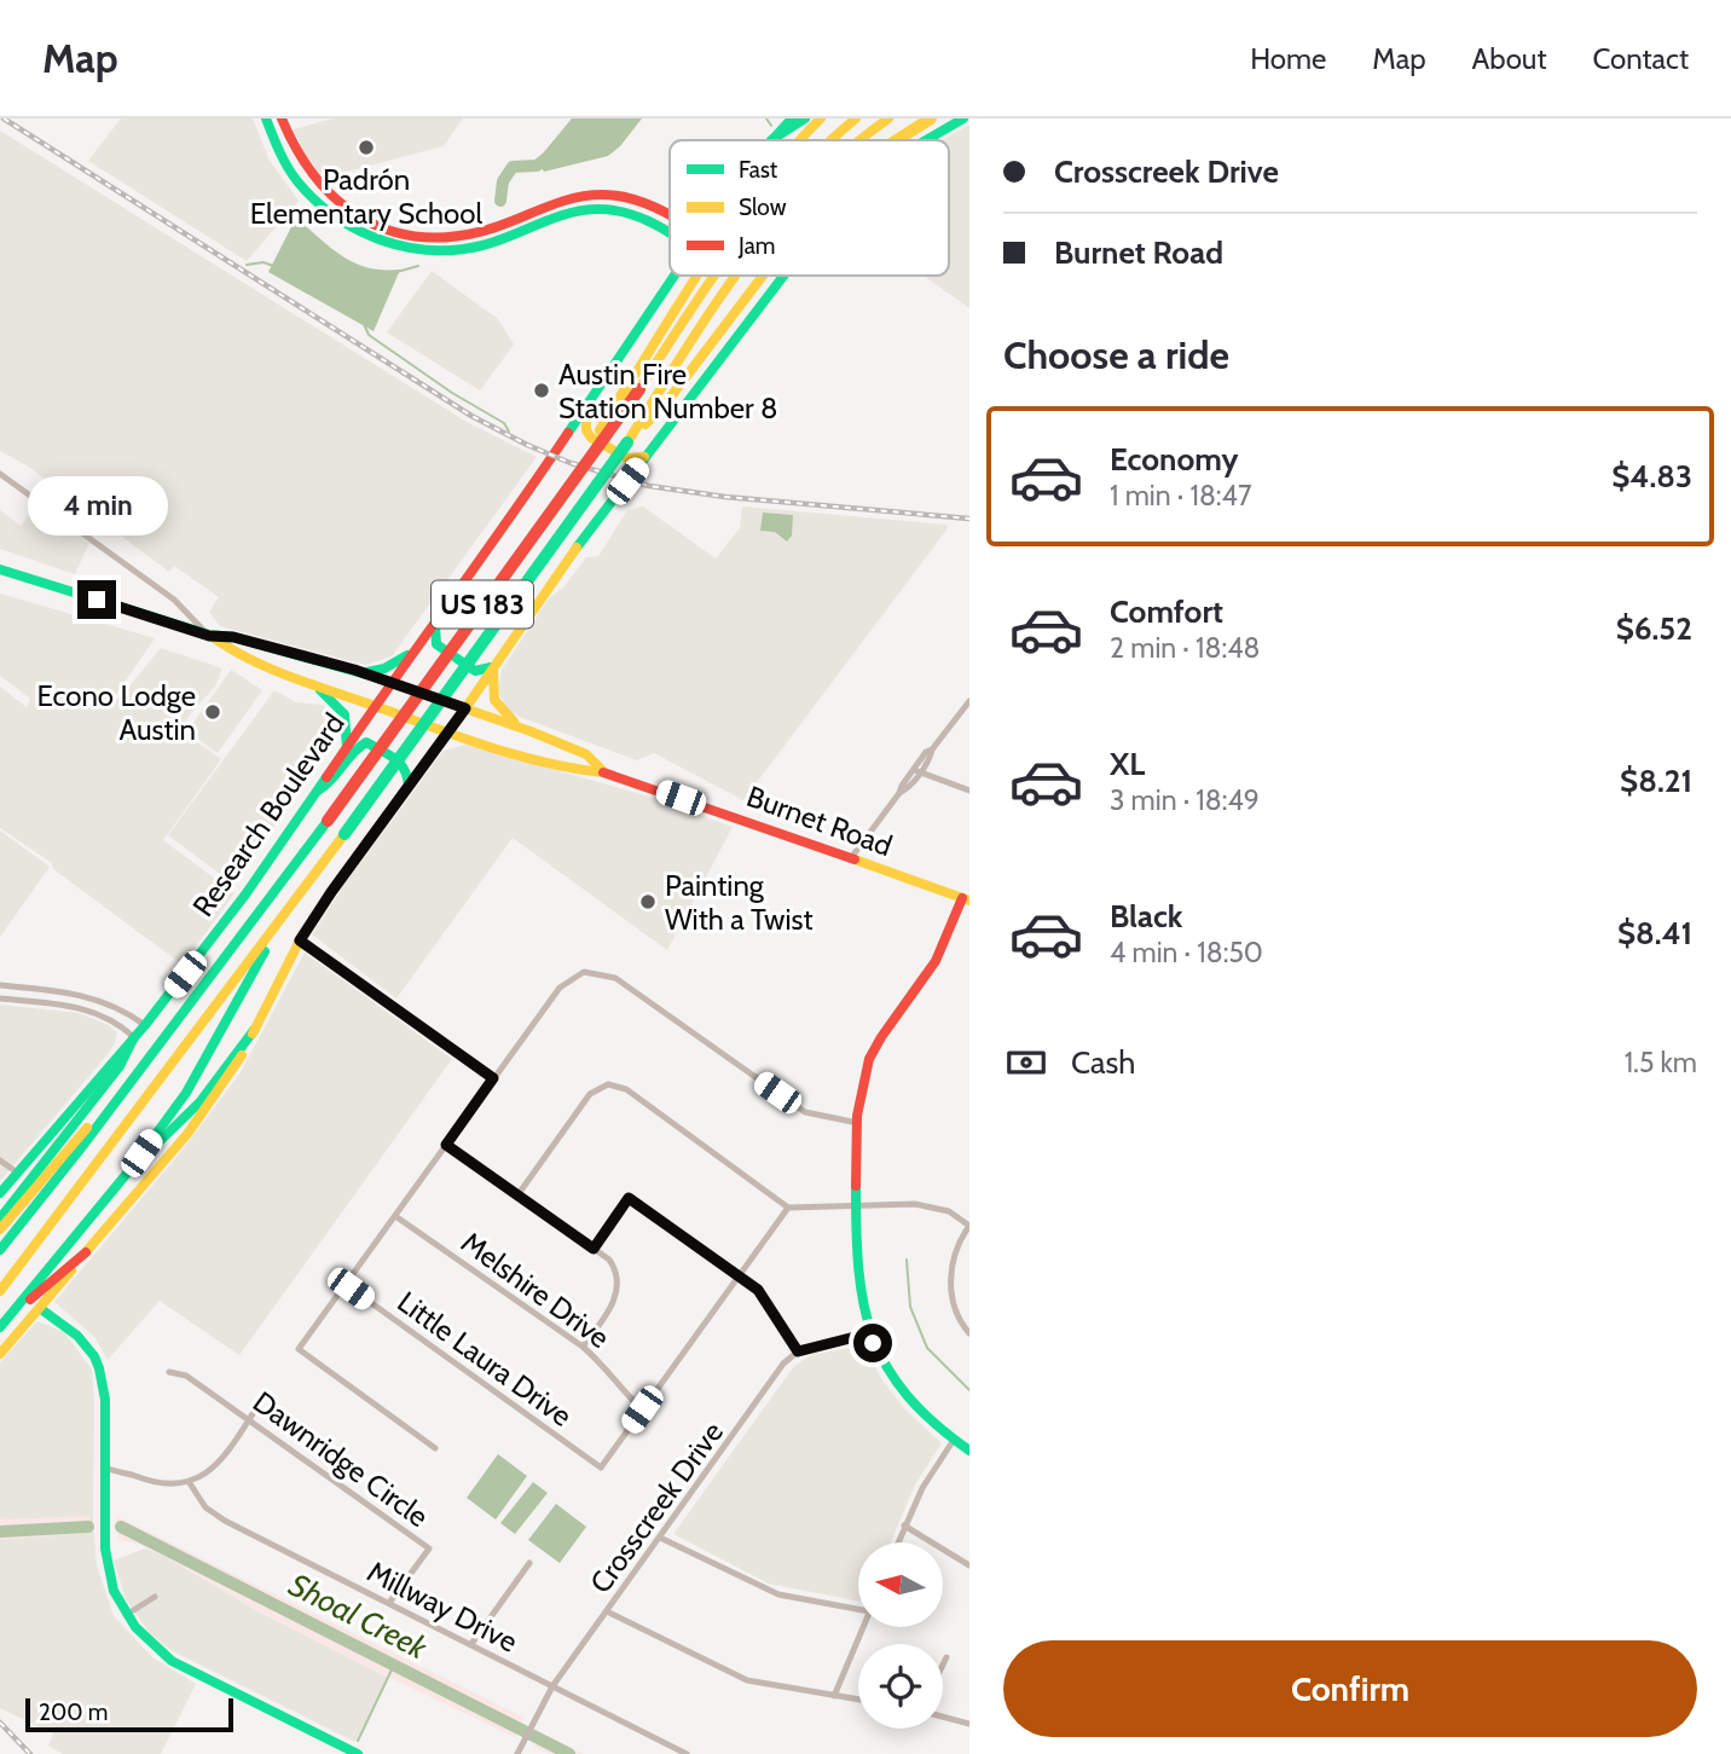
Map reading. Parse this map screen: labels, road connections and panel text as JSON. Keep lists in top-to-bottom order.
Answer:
{
  "streets": {
    "main road": ["US 183", "Research Boulevard", "Burnet Road"],
    "street": [
      "Melshire Drive",
      "Little Laura Drive",
      "Dawnridge Circle",
      "Crosscreek Drive",
      "Millway Drive"
    ]
  },
  "crossings": [
    ["Research Boulevard", "Burnet Road"],
    ["Melshire Drive", "Little Laura Drive"],
    ["Dawnridge Circle", "Millway Drive"],
    ["Crosscreek Drive", "Millway Drive"]
  ],
  "water": ["Shoal Creek"],
  "places": [
    "Padrón Elementary School",
    "Austin Fire Station Number 8",
    "Econo Lodge Austin",
    "Painting With a Twist"
  ],
  "legend": ["Fast", "Slow", "Jam"],
  "scale_bar": "200 m",
  "north": "left",
  "page": {
    "header": "Map",
    "nav": [
      "Home",
      "Map",
      "About",
      "Contact"
    ],
    "banner": ["Crosscreek Drive", "Burnet Road"],
    "heading": "Choose a ride",
    "list": [
      {
        "name": "Economy",
        "note": "1 min · 18:47",
        "value": "$4.83"
      },
      {
        "name": "Comfort",
        "note": "2 min · 18:48",
        "value": "$6.52"
      },
      {
        "name": "XL",
        "note": "3 min · 18:49",
        "value": "$8.21"
      },
      {
        "name": "Black",
        "note": "4 min · 18:50",
        "value": "$8.41"
      }
    ],
    "bubble": "4 min",
    "pay": ["Cash", "1.5 km"],
    "buttons": "Confirm",
    "scale": "200 m"
  }
}
